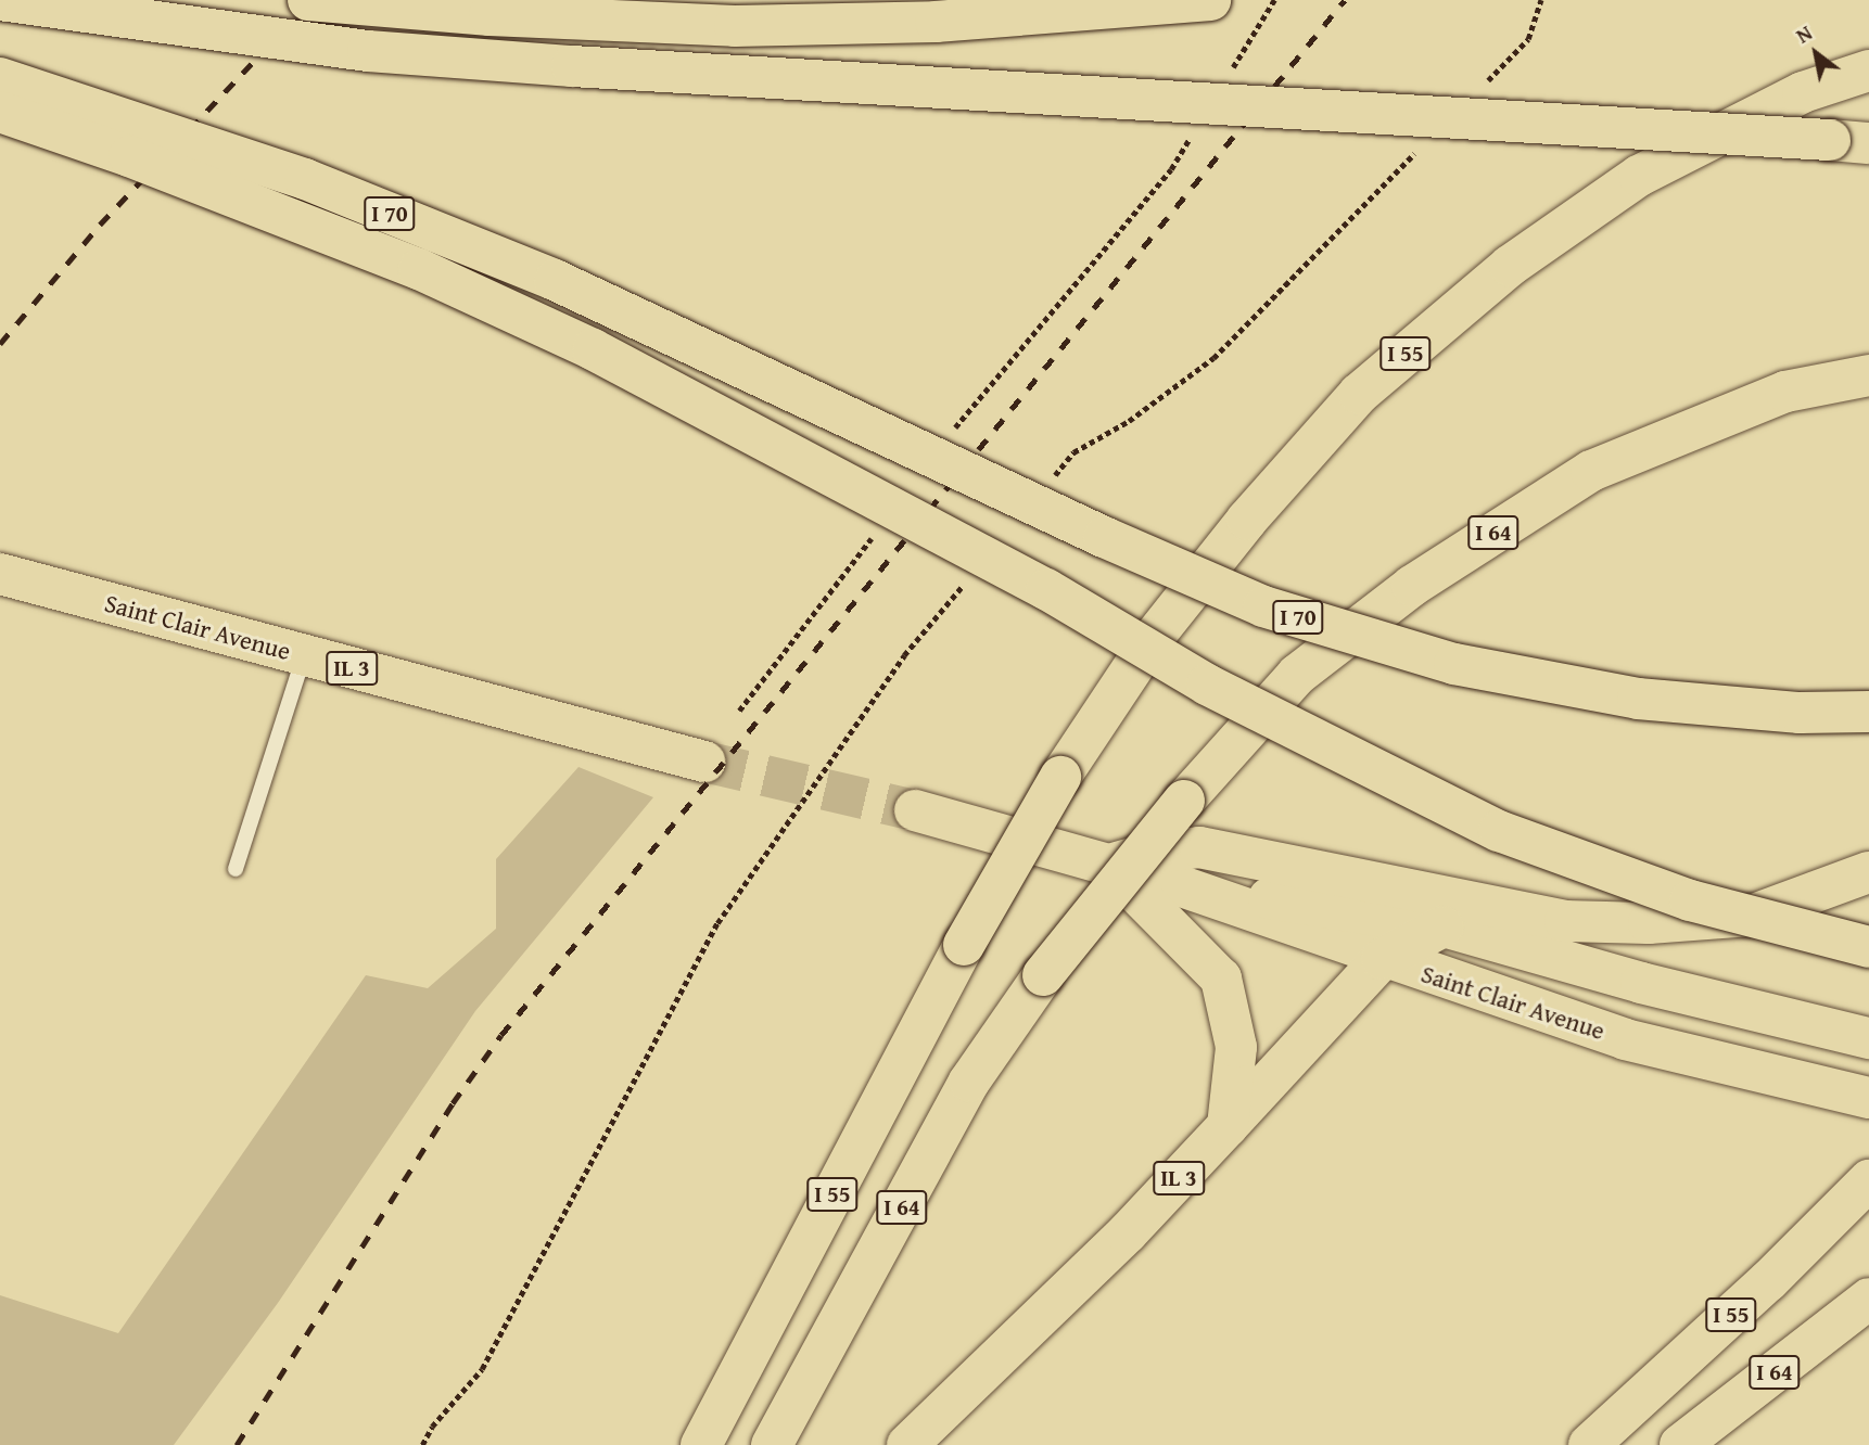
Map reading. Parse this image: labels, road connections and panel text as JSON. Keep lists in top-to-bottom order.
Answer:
{
  "streets": {
    "main road": [
      "I 70",
      "I 55",
      "I 64",
      "Saint Clair Avenue",
      "IL 3"
    ]
  },
  "north": "top left"
}
